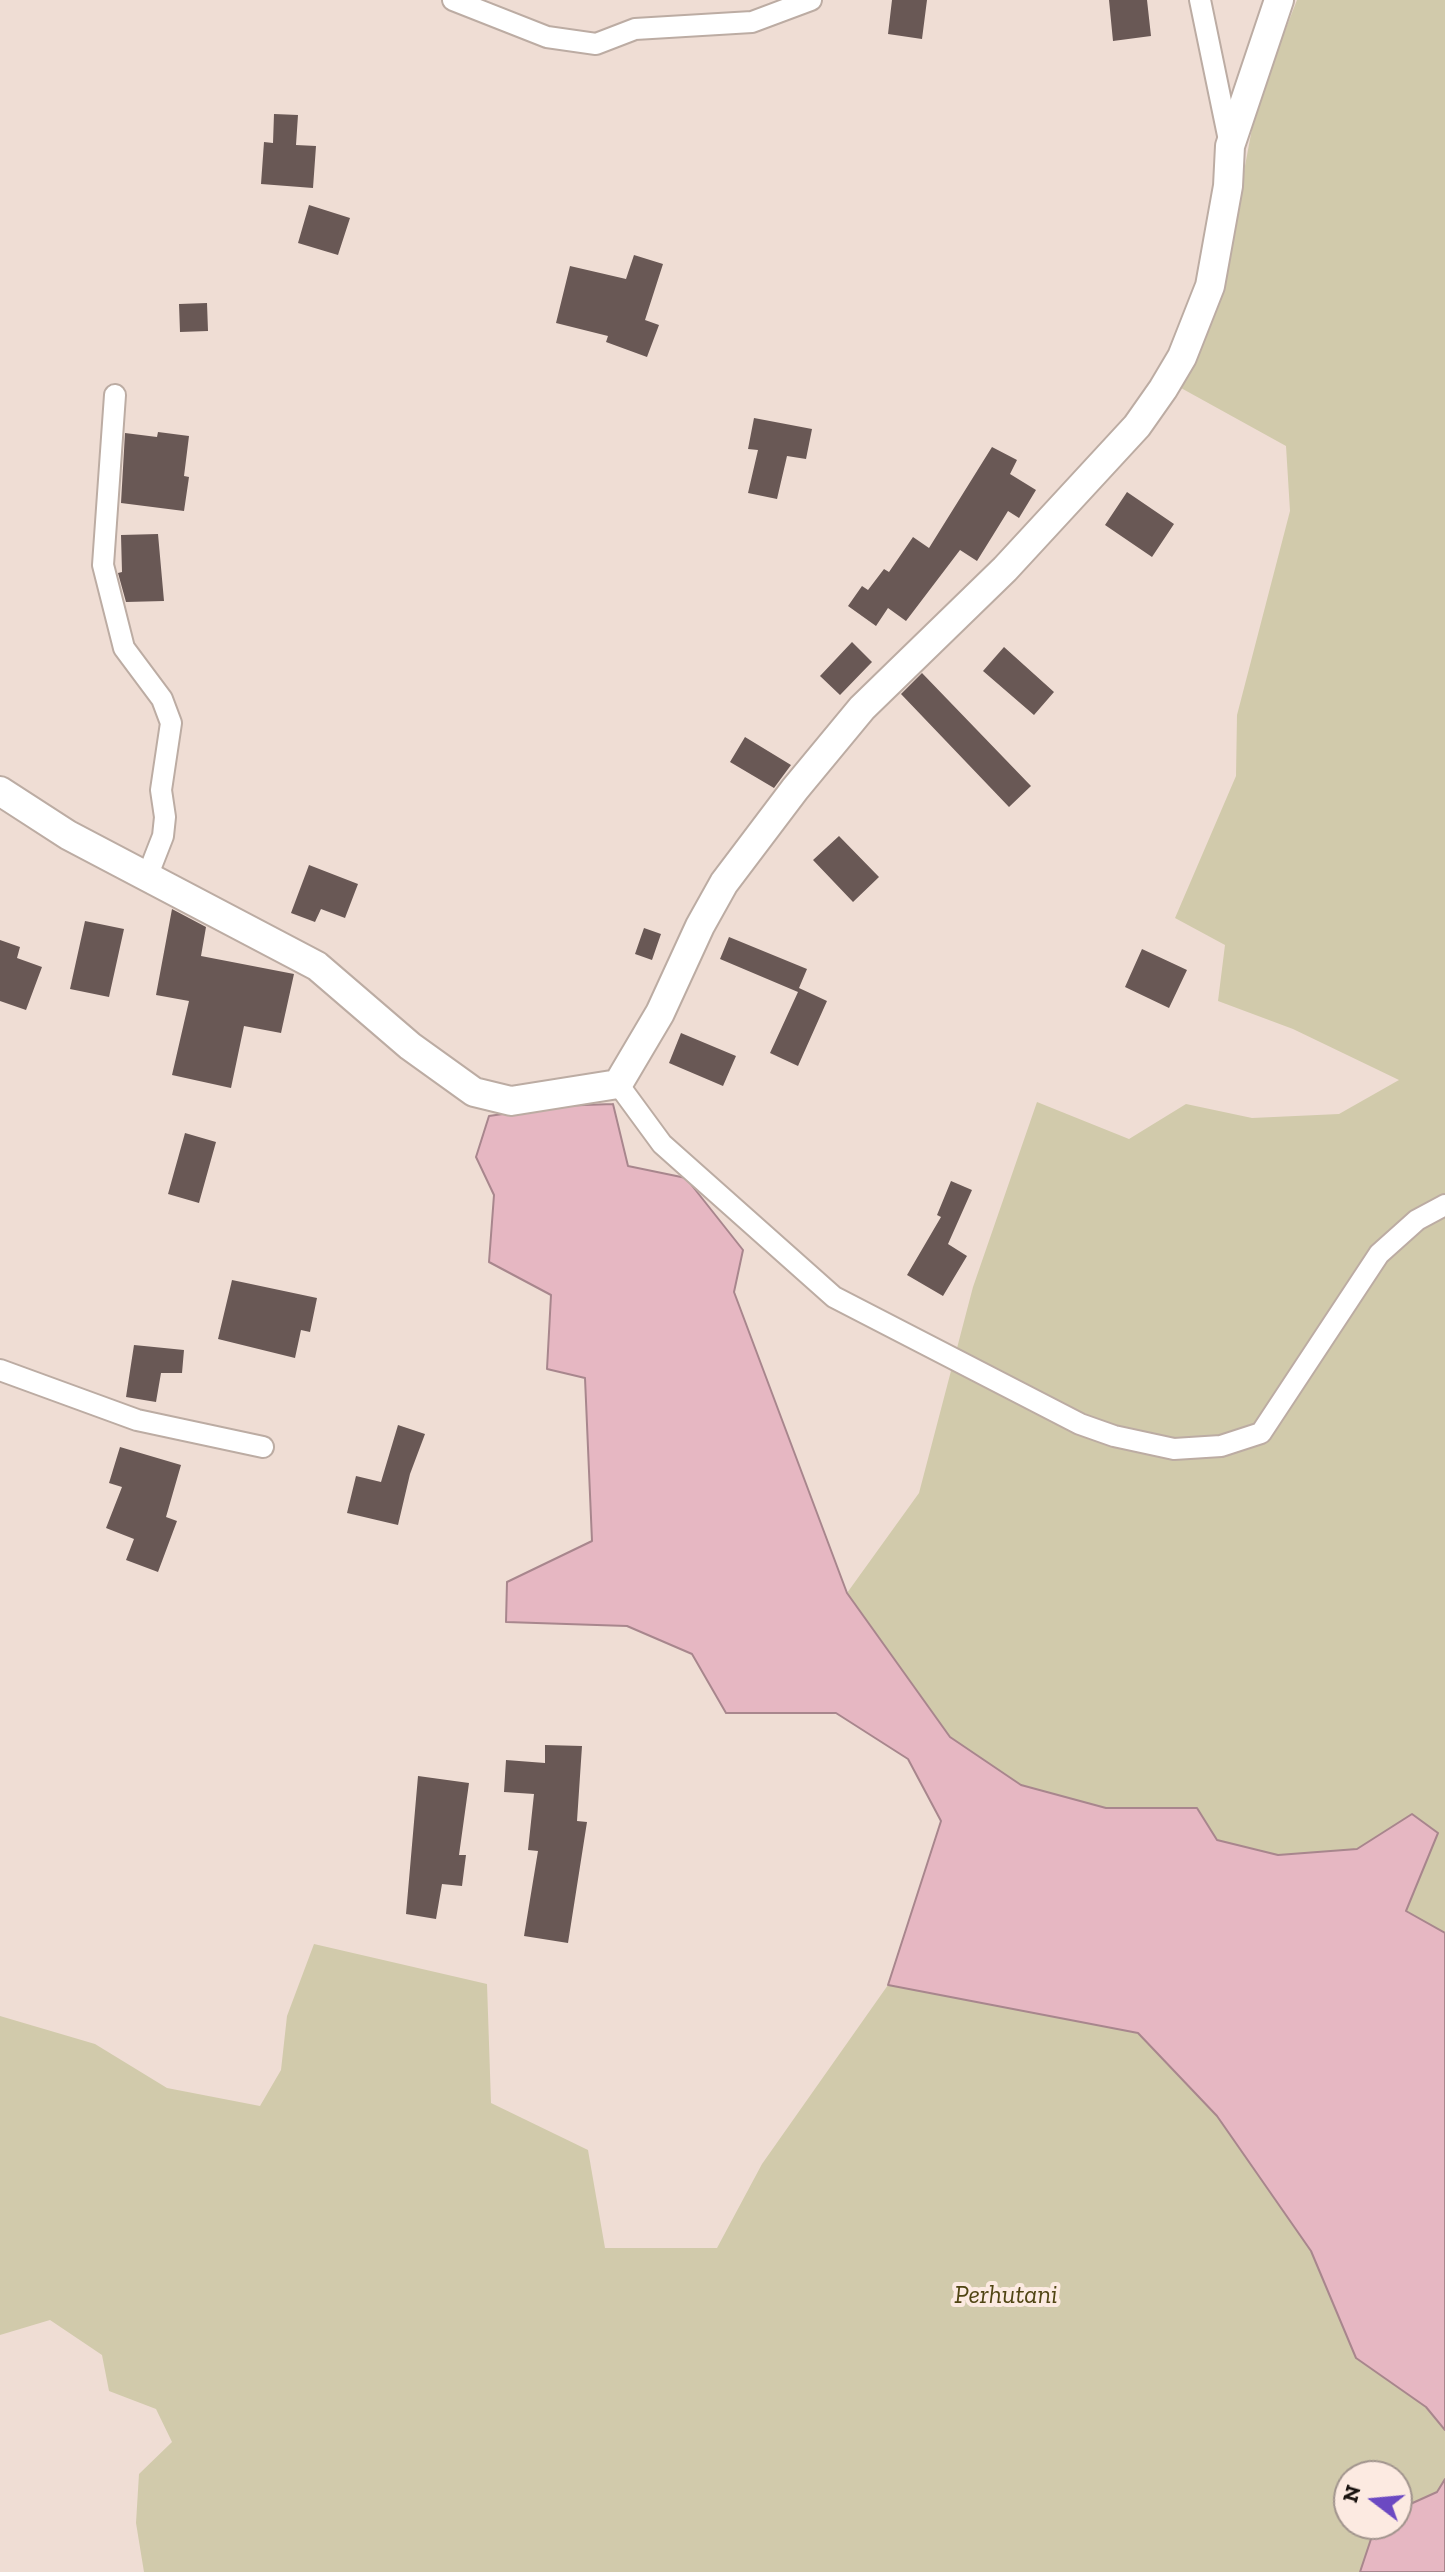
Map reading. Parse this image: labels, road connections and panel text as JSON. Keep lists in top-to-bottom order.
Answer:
{
  "parks": ["Perhutani"],
  "north": "left"
}
